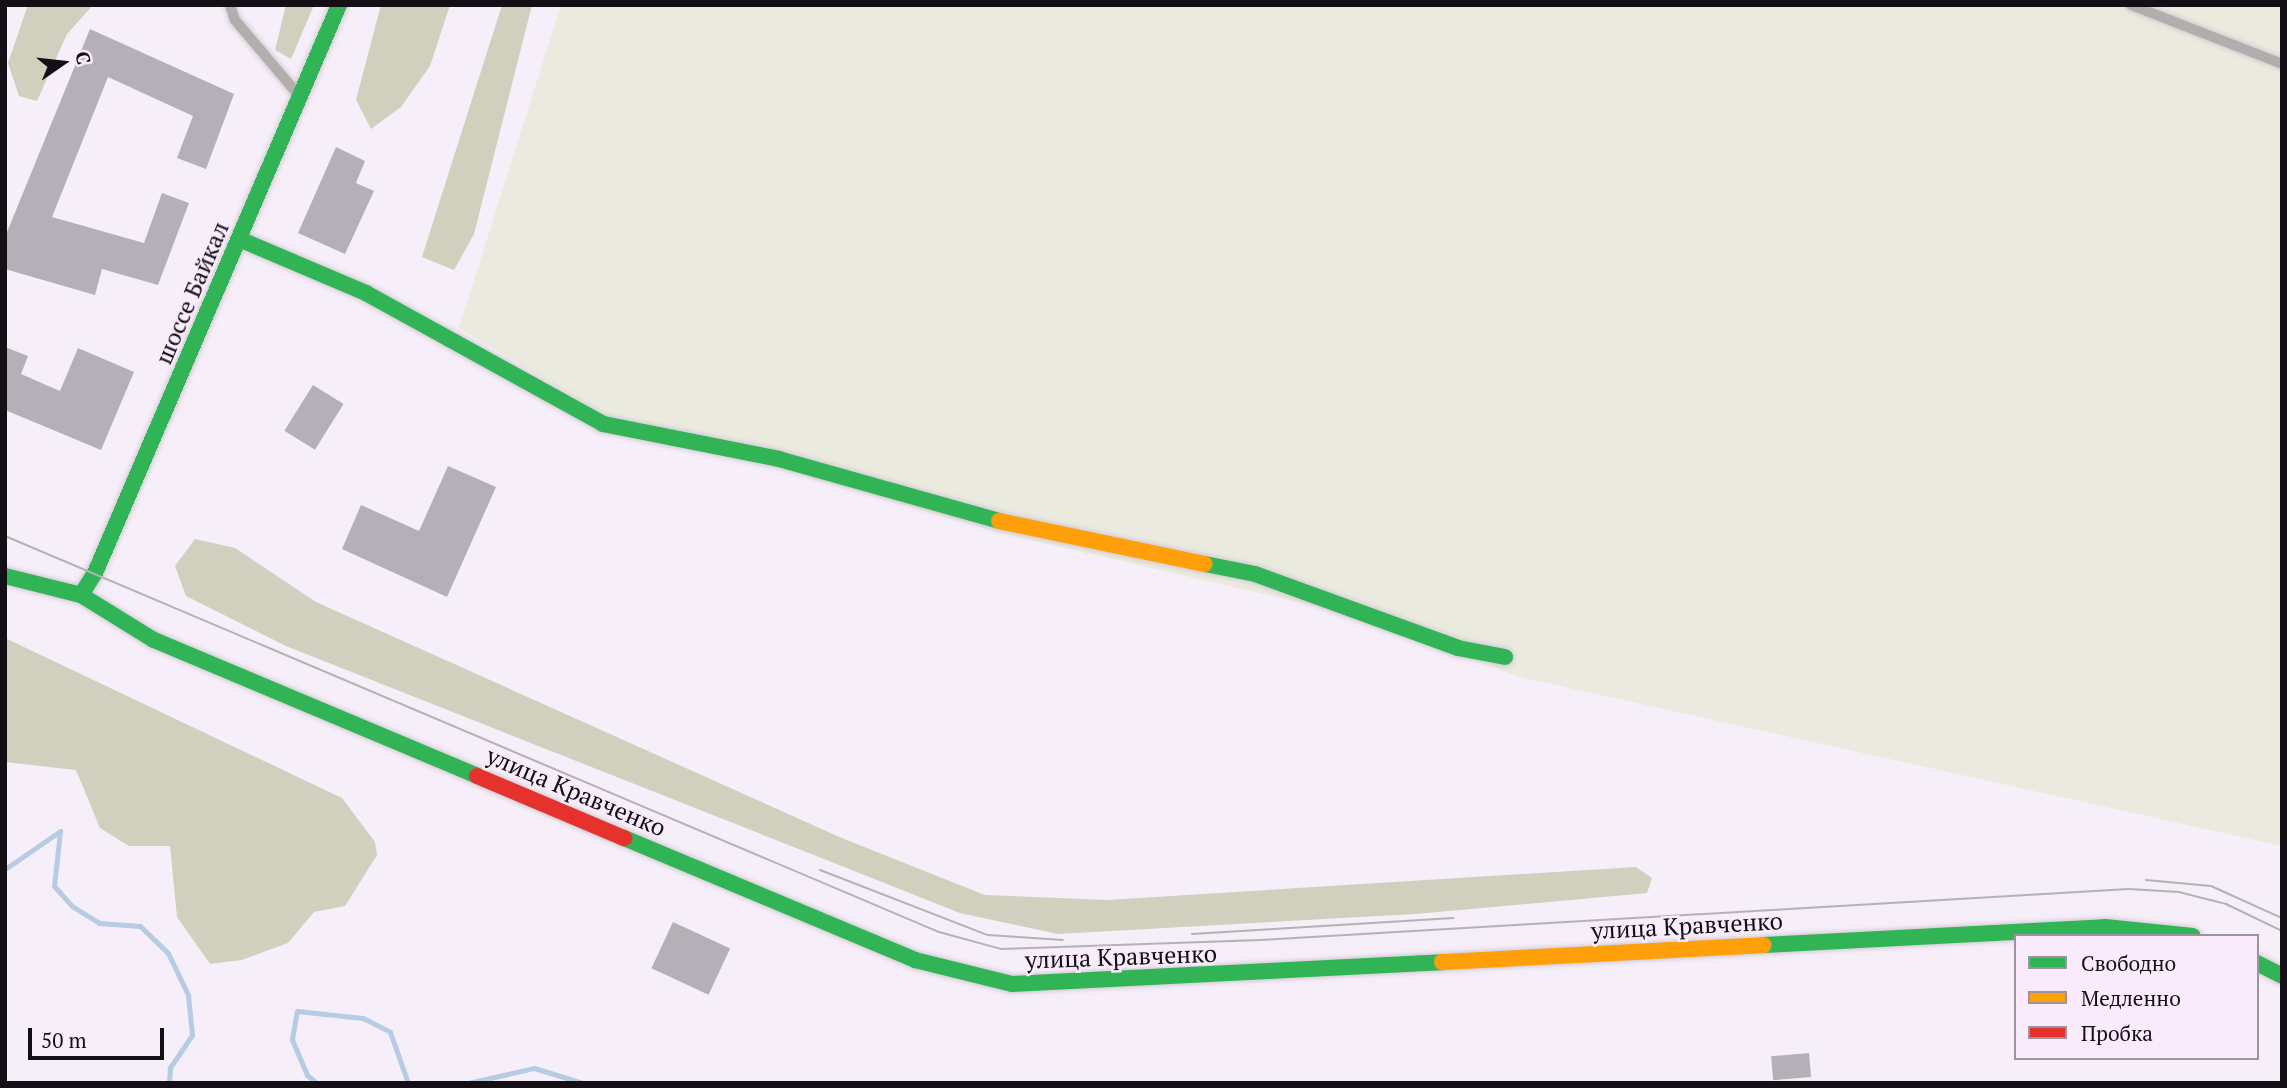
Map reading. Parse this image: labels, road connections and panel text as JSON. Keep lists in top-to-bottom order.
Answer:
{
  "streets": {
    "main road": ["шоссе Байкал", "улица Кравченко"]
  },
  "crossings": [
    ["шоссе Байкал", "улица Кравченко"]
  ],
  "legend": ["Свободно", "Медленно", "Пробка"],
  "scale_bar": "50 m",
  "north": "right"
}
